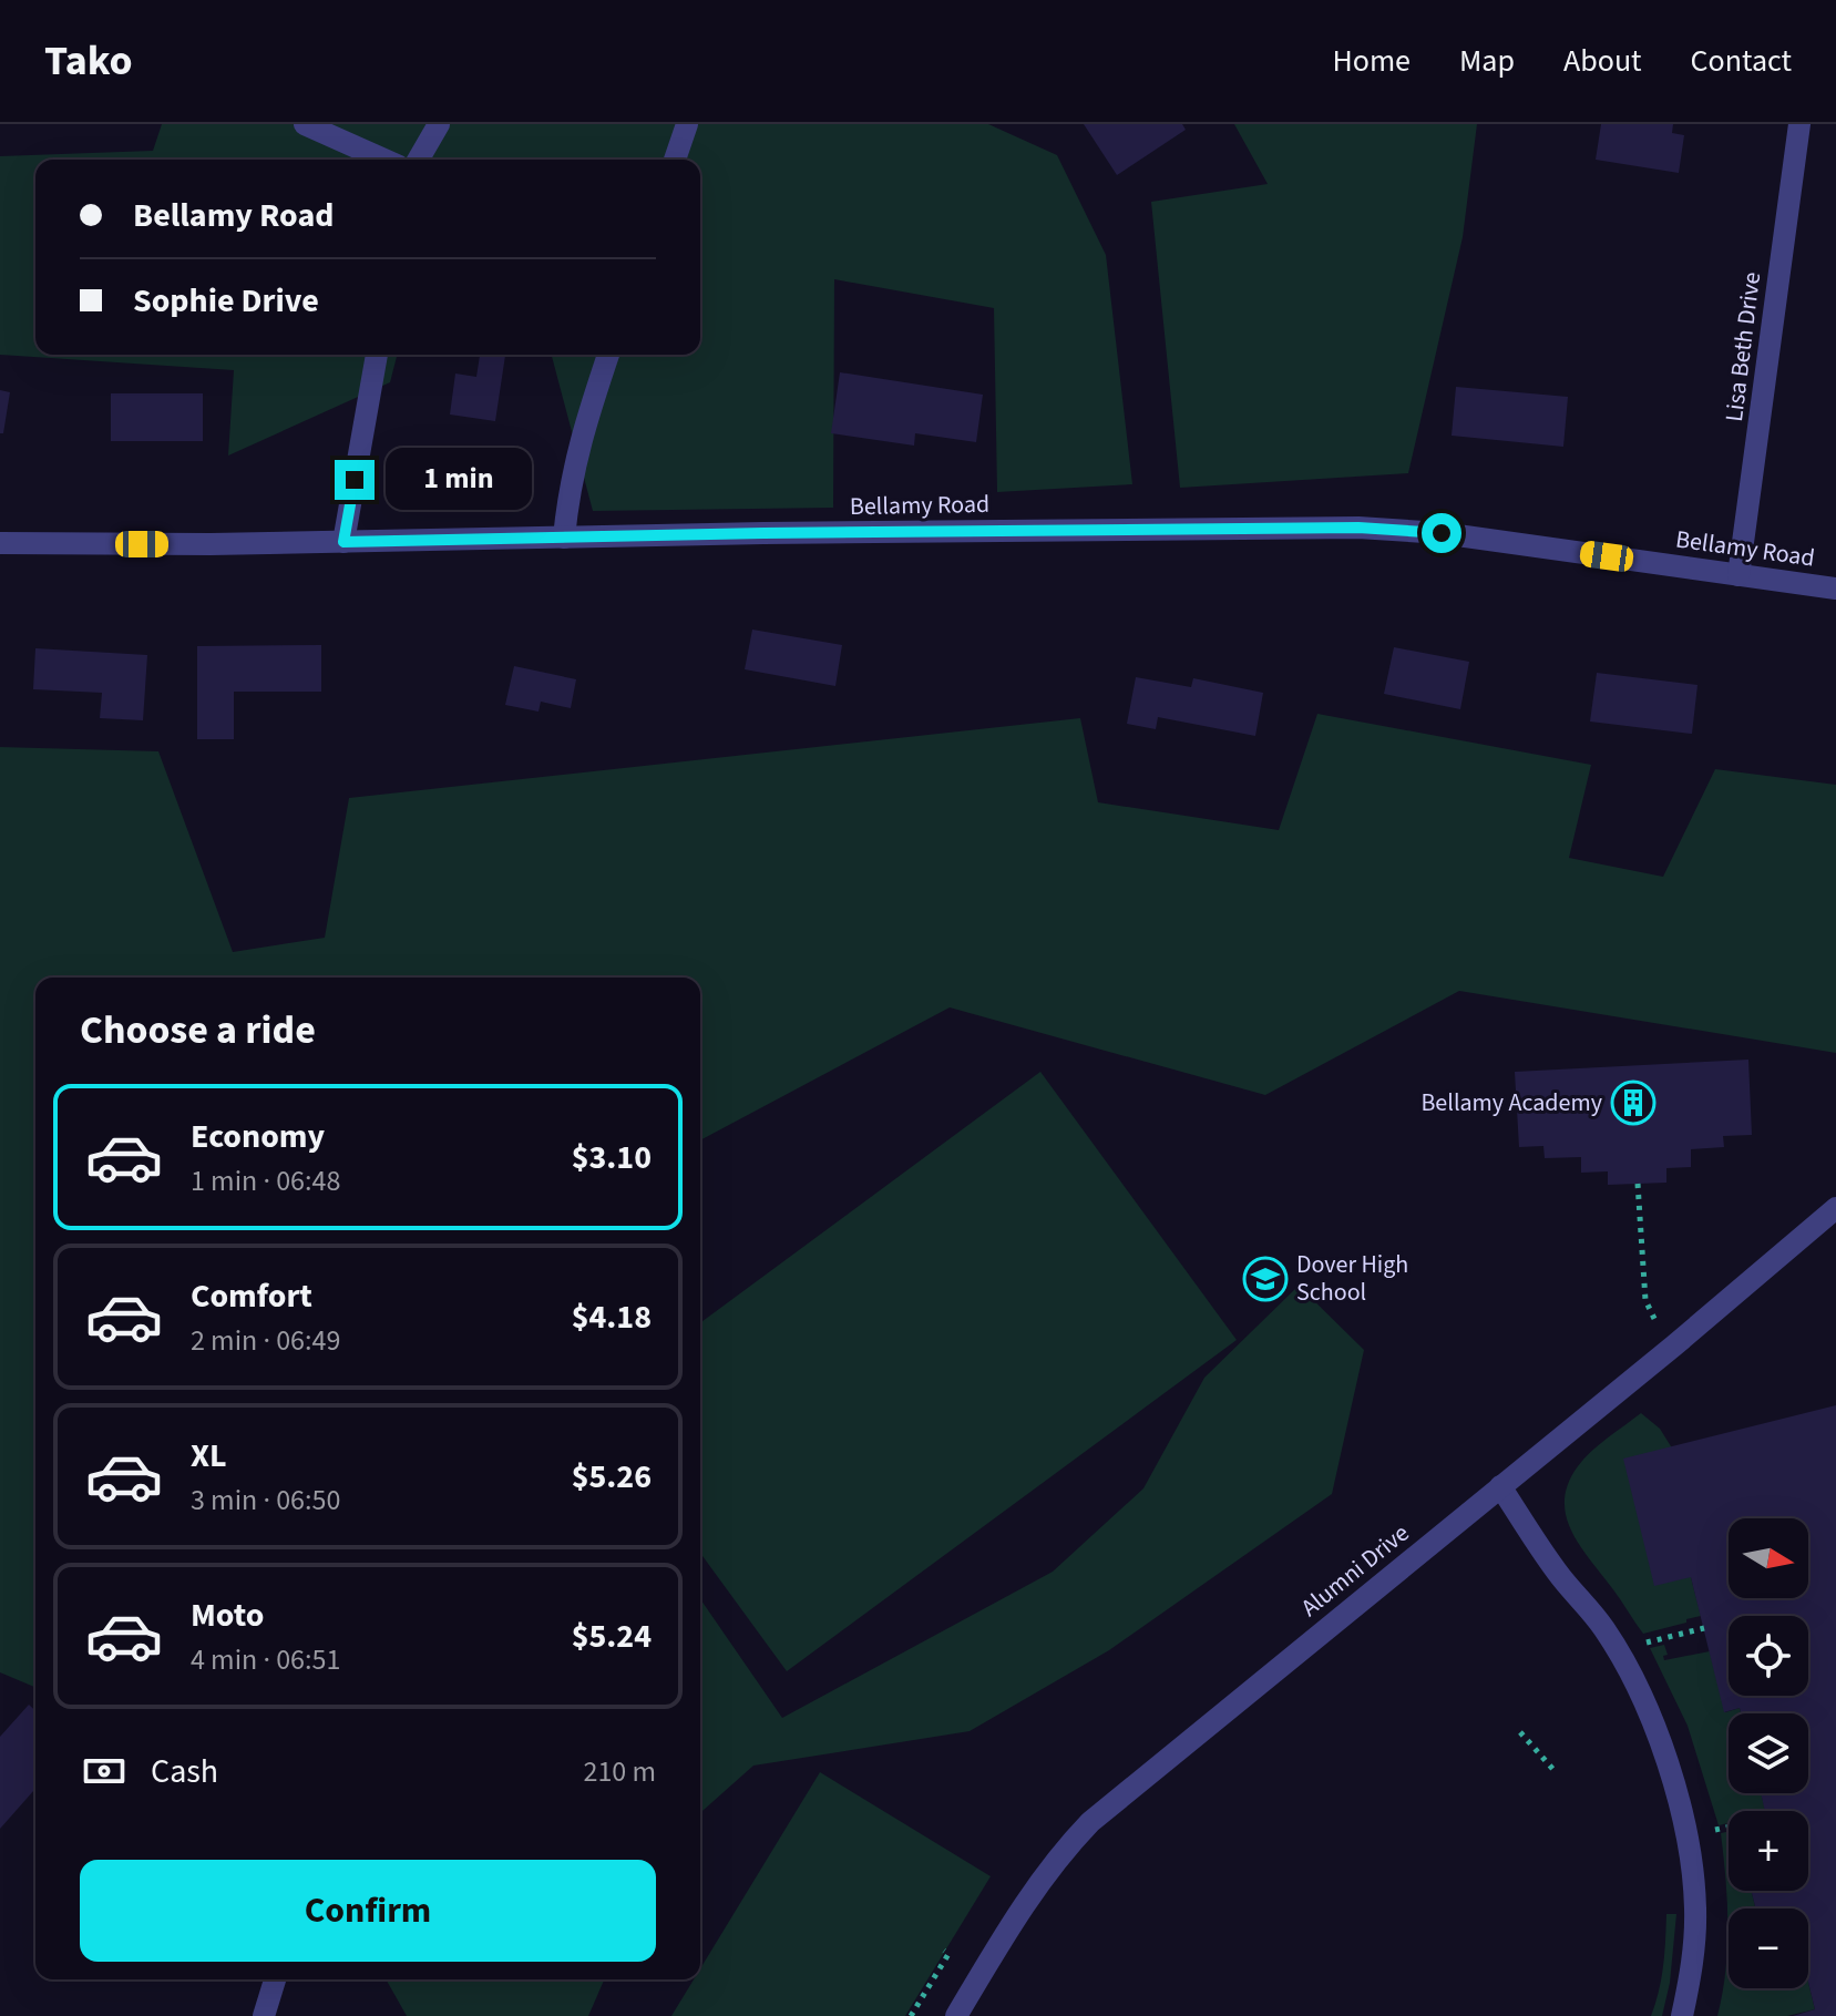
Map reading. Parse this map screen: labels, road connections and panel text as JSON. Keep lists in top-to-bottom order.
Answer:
{
  "streets": {
    "street": ["Lisa Beth Drive", "Bellamy Road", "Alumni Drive"]
  },
  "crossings": [
    ["Lisa Beth Drive", "Bellamy Road"]
  ],
  "places": {
    "building": ["Bellamy Academy"],
    "school or university": ["Dover High School"]
  },
  "north": "right",
  "page": {
    "header": "Tako",
    "nav": [
      "Home",
      "Map",
      "About",
      "Contact"
    ],
    "banner": ["Bellamy Road", "Sophie Drive"],
    "bubble": "1 min",
    "heading": "Choose a ride",
    "list": [
      {
        "name": "Economy",
        "note": "1 min · 06:48",
        "value": "$3.10"
      },
      {
        "name": "Comfort",
        "note": "2 min · 06:49",
        "value": "$4.18"
      },
      {
        "name": "XL",
        "note": "3 min · 06:50",
        "value": "$5.26"
      },
      {
        "name": "Moto",
        "note": "4 min · 06:51",
        "value": "$5.24"
      }
    ],
    "map_buttons": ["+", "−"],
    "pay": ["Cash", "210 m"],
    "buttons": "Confirm"
  }
}
